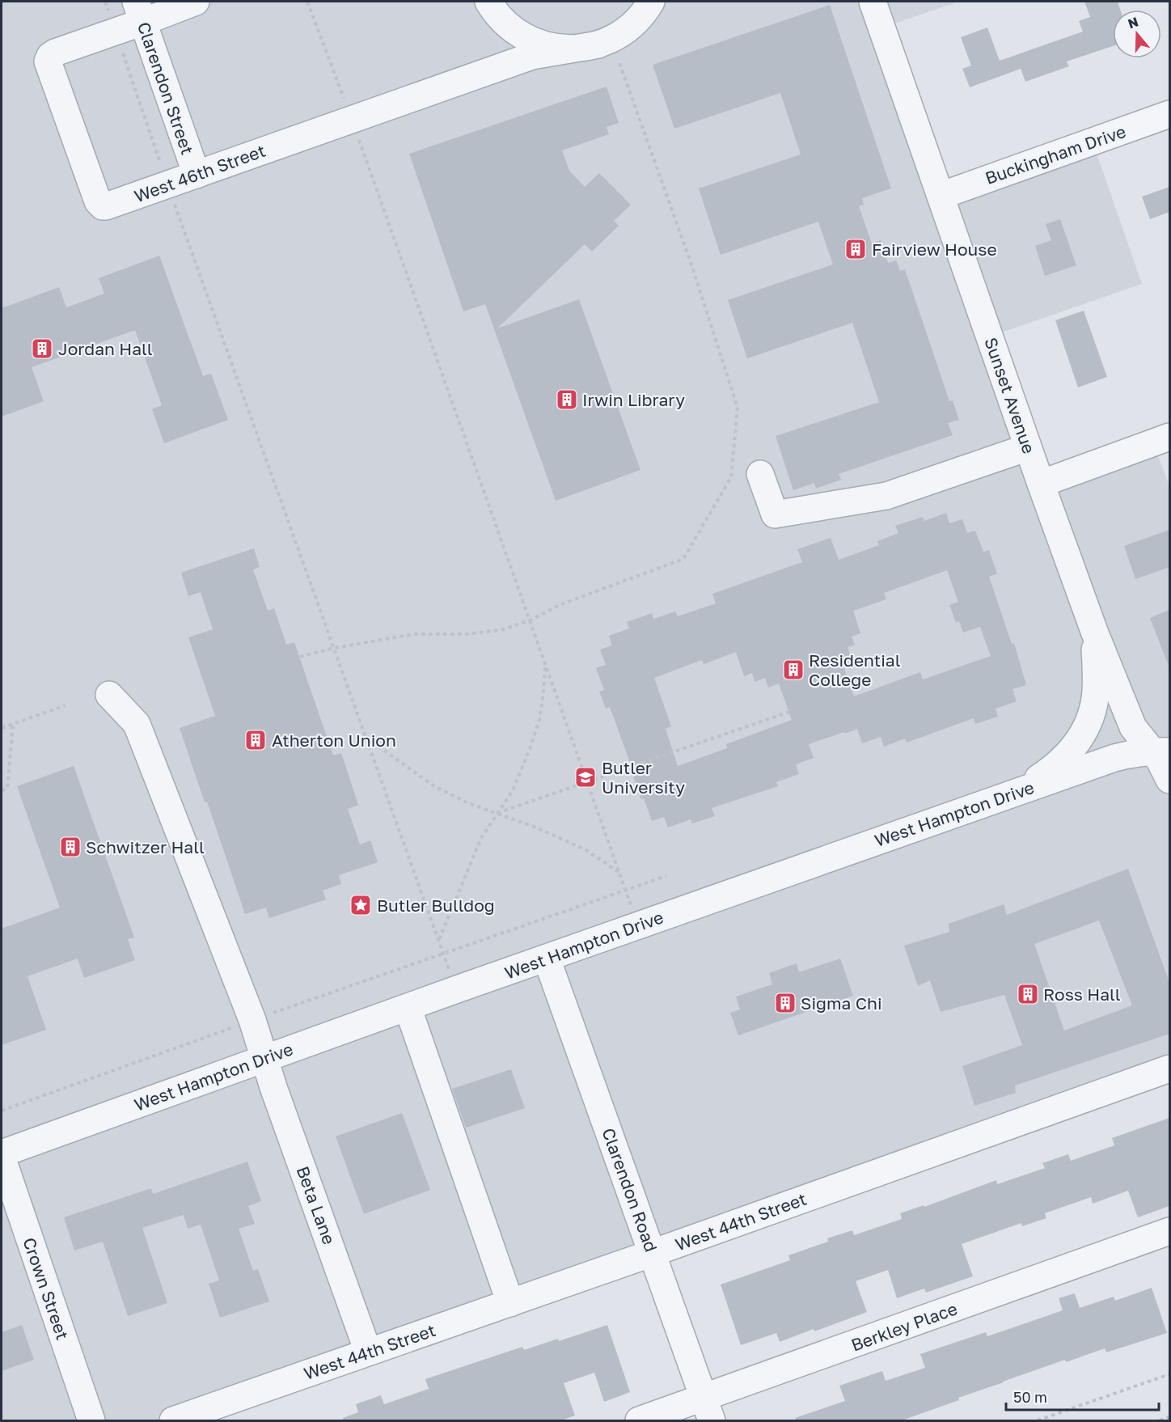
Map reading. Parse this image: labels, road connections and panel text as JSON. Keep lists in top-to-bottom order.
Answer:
{
  "streets": {
    "street": [
      "Clarendon Street",
      "Buckingham Drive",
      "West 46th Street",
      "Sunset Avenue",
      "West Hampton Drive",
      "Clarendon Road",
      "Beta Lane",
      "West 44th Street",
      "Crown Street",
      "Berkley Place"
    ]
  },
  "crossings": [
    ["Clarendon Street", "West 46th Street"],
    ["Buckingham Drive", "Sunset Avenue"],
    ["Sunset Avenue", "West Hampton Drive"],
    ["West Hampton Drive", "Clarendon Road"],
    ["West Hampton Drive", "Beta Lane"],
    ["West Hampton Drive", "Crown Street"],
    ["Clarendon Road", "West 44th Street"],
    ["Clarendon Road", "Berkley Place"],
    ["Beta Lane", "West 44th Street"]
  ],
  "places": {
    "building": [
      "Fairview House",
      "Jordan Hall",
      "Irwin Library",
      "Residential College",
      "Atherton Union",
      "Schwitzer Hall",
      "Ross Hall",
      "Sigma Chi"
    ],
    "school or university": ["Butler University"],
    "place": ["Butler Bulldog"]
  },
  "scale_bar": "50 m",
  "north": "top"
}
